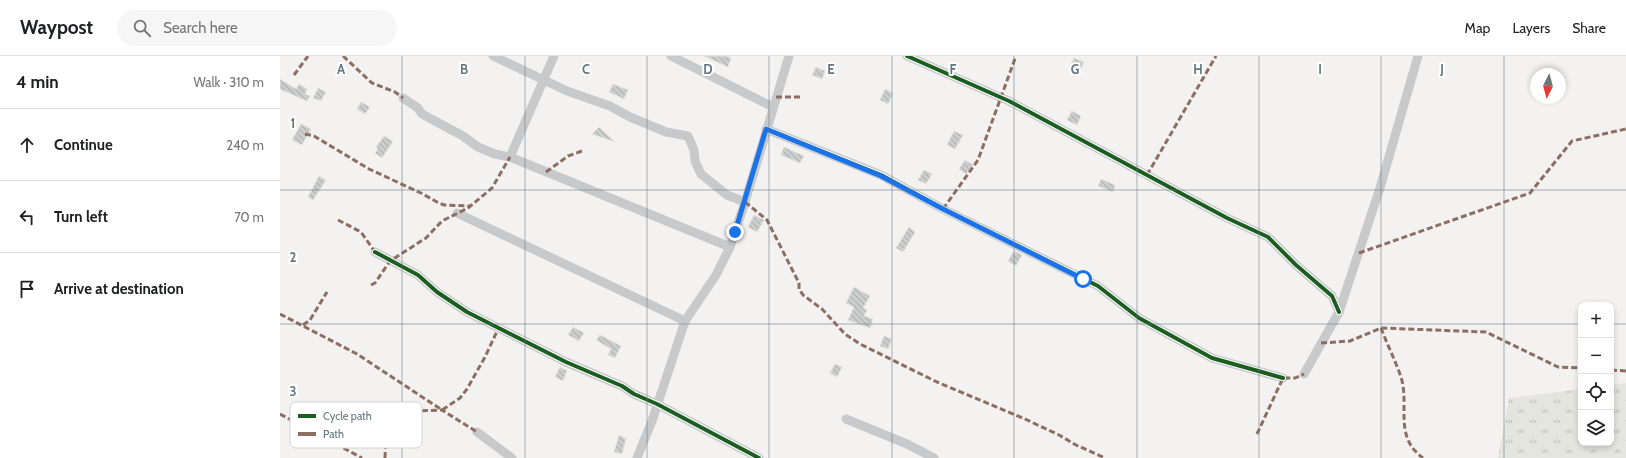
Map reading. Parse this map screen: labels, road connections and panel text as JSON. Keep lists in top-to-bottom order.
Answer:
{
  "legend": ["Cycle path", "Path"],
  "north": "bottom",
  "page": {
    "header": "Waypost",
    "search": "Search here",
    "nav": ["Map", "Layers", "Share"],
    "heading": ["4 min", "Walk · 310 m"],
    "list": [
      ["Continue", "240 m"],
      ["Turn left", "70 m"],
      "Arrive at destination"
    ],
    "map_buttons": ["+", "−"]
  },
  "grid": {
    "columns": [
      "A",
      "B",
      "C",
      "D",
      "E",
      "F",
      "G",
      "H",
      "I",
      "J"
    ],
    "rows": ["1", "2", "3"]
  }
}
